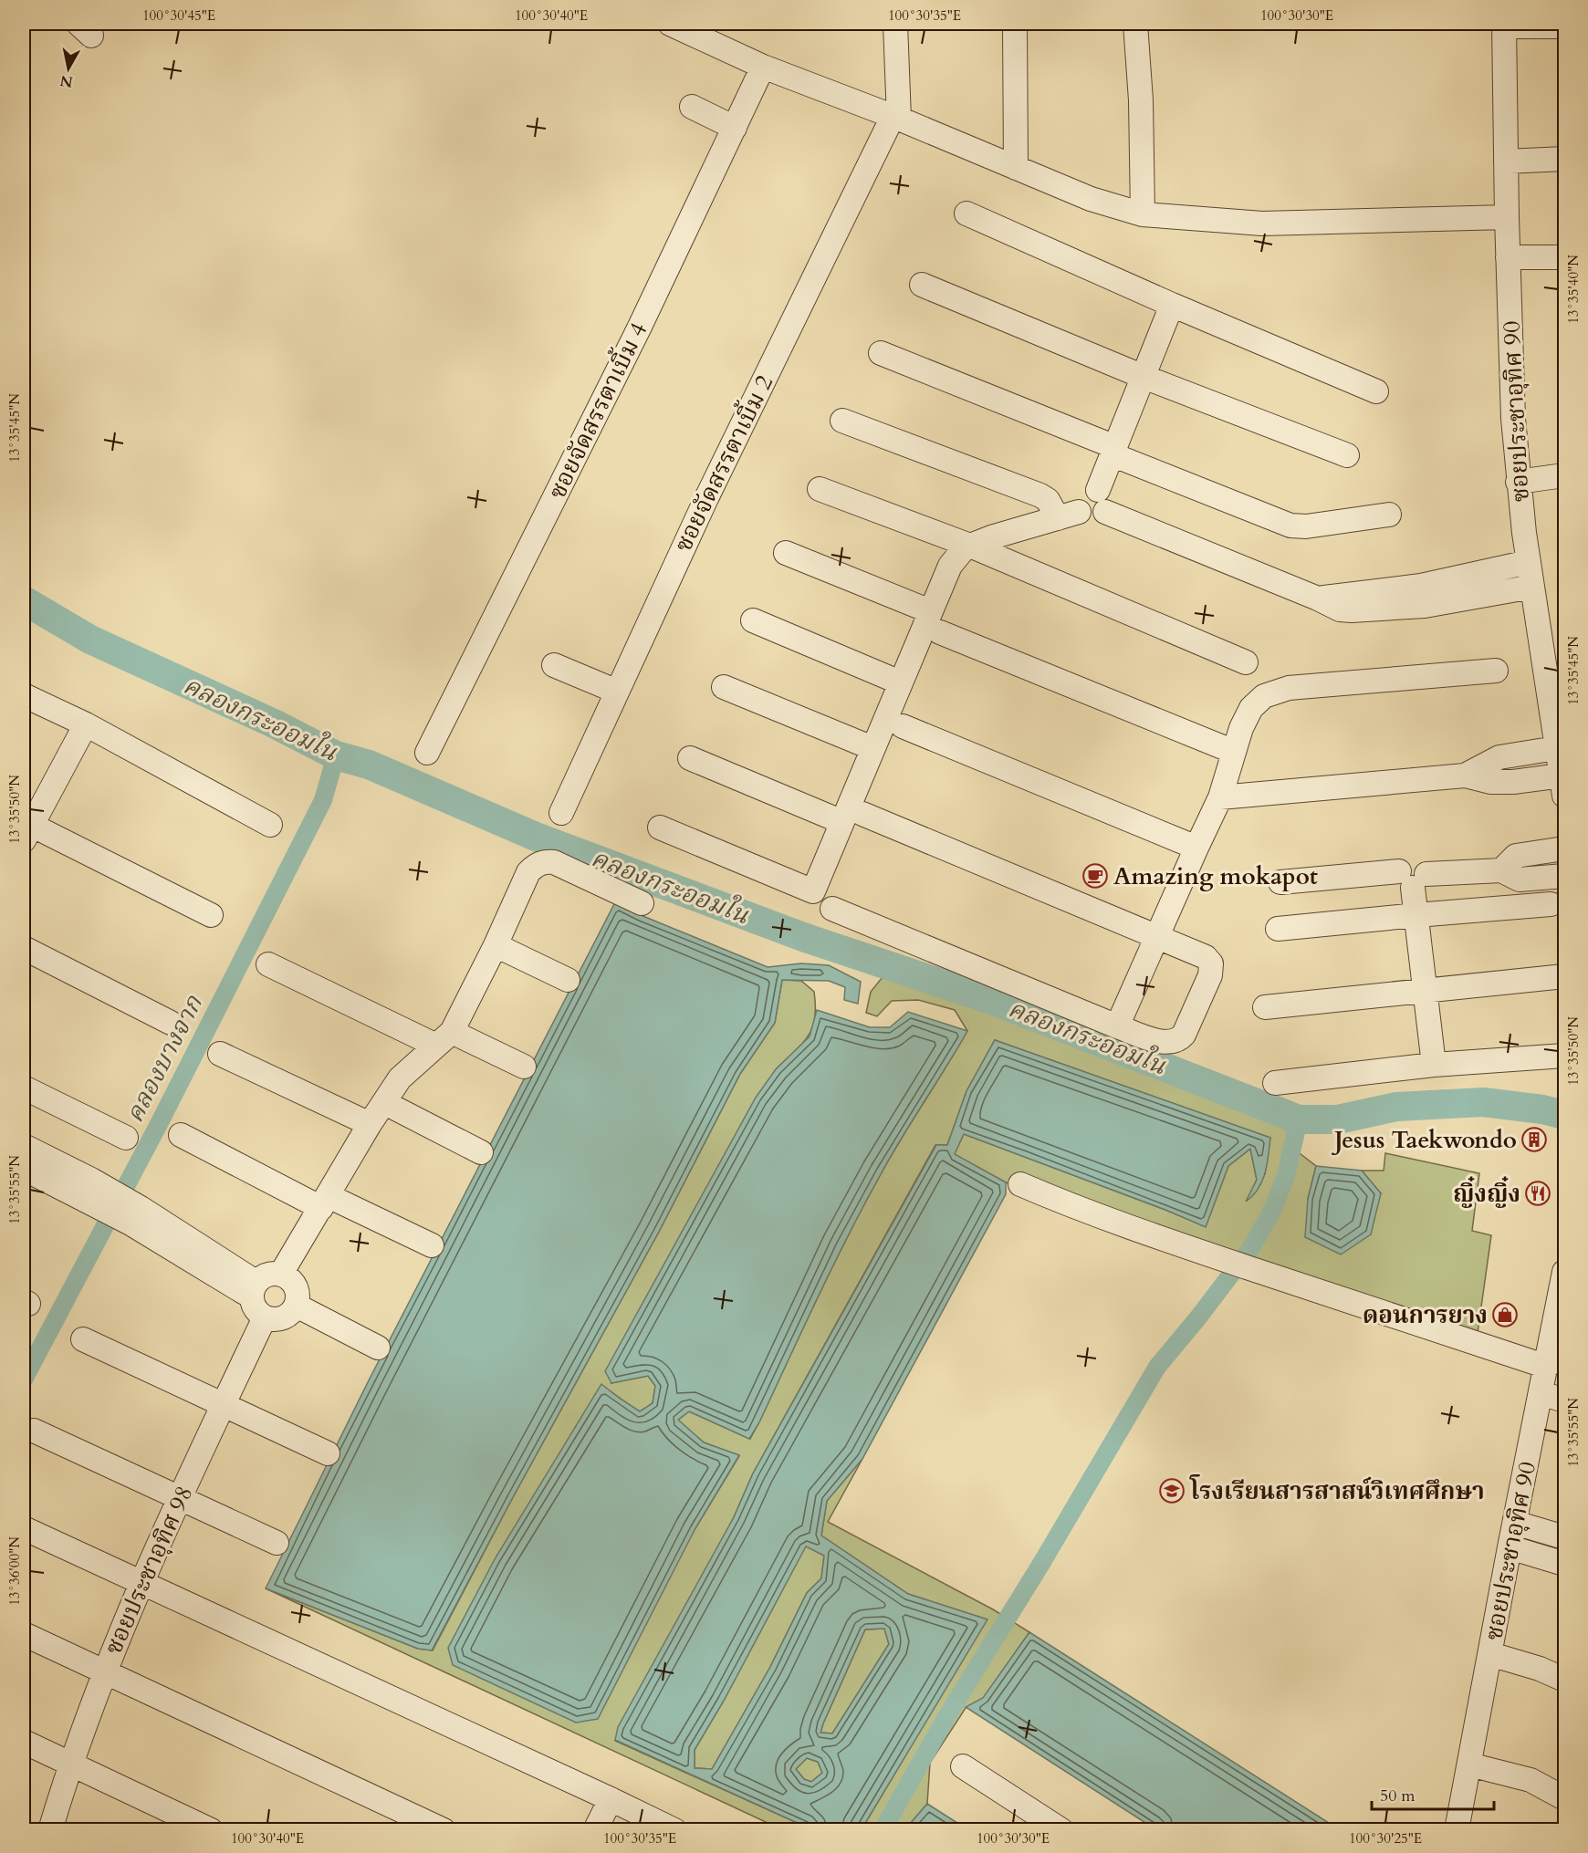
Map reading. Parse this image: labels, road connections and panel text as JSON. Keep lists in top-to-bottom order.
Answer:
{
  "streets": {
    "street": [
      "ซอยจัดสรรตาเบิ้ม 4",
      "ซอยประชาอุทิศ 90",
      "ซอยจัดสรรตาเบิ้ม 2",
      "ซอยประชาอุทิศ 98"
    ]
  },
  "water": ["คลองกระออมใน", "คลองบางจาก"],
  "places": {
    "cafe": ["Amazing mokapot"],
    "building": ["Jesus Taekwondo"],
    "restaurant": ["ญิ๋งญิ๋ง"],
    "shop": ["ดอนการยาง"],
    "school or university": ["โรงเรียนสารสาสน์วิเทศศึกษา"]
  },
  "scale_bar": "50 m",
  "north": "bottom",
  "coordinates": [
    "100°30'45\"E",
    "100°30'40\"E",
    "100°30'35\"E",
    "100°30'30\"E",
    "13°35'40\"N",
    "13°35'45\"N",
    "13°35'50\"N",
    "13°35'55\"N",
    "13°36'00\"N",
    "100°30'25\"E"
  ]
}
